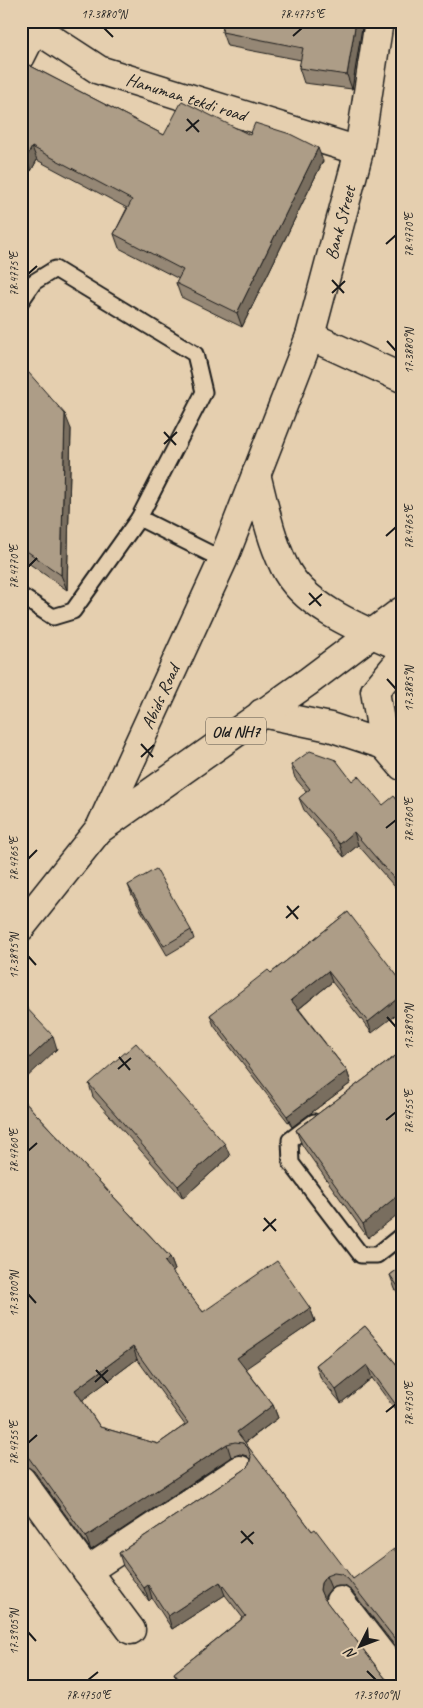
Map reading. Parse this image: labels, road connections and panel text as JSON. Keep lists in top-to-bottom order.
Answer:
{
  "streets": {
    "main road": [
      "Hanuman tekdi road",
      "Bank Street",
      "Abids Road",
      "Old NH7"
    ]
  },
  "crossings": [
    ["Hanuman tekdi road", "Bank Street"],
    ["Bank Street", "Abids Road"],
    ["Abids Road", "Old NH7"]
  ],
  "north": "bottom left",
  "coordinates": [
    "17.3880°N",
    "78.4775°E",
    "78.4770°E",
    "78.4765°E",
    "17.3885°N",
    "78.4760°E",
    "17.3895°N",
    "17.3890°N",
    "78.4755°E",
    "17.3900°N",
    "78.4750°E",
    "17.3905°N"
  ]
}
